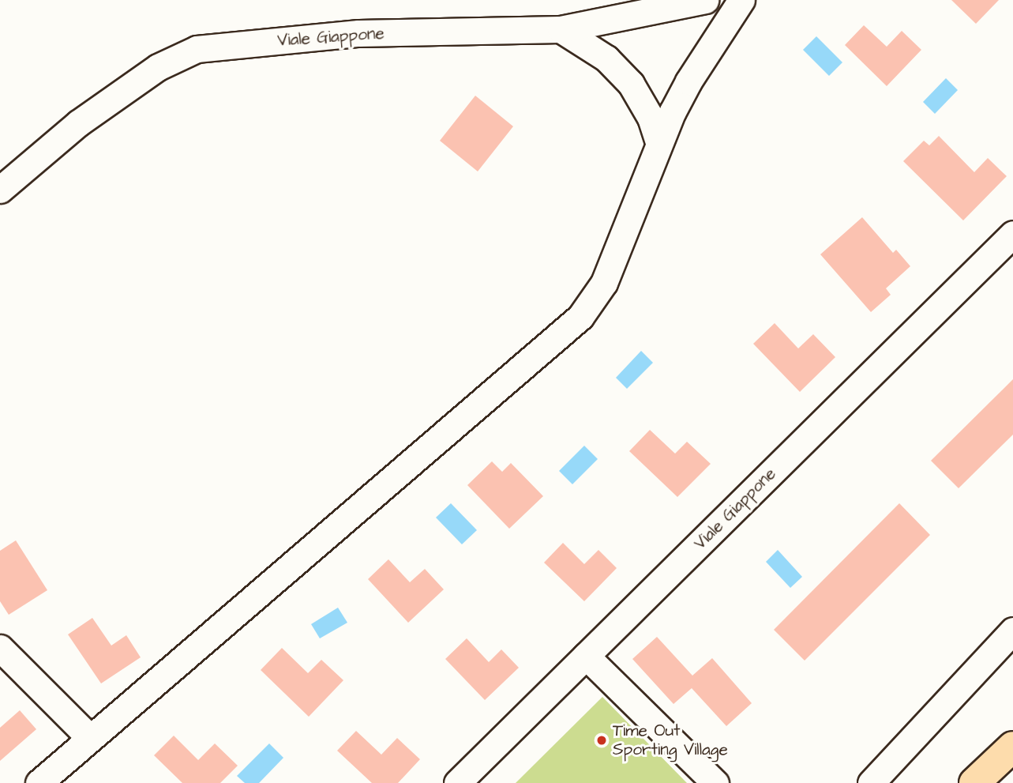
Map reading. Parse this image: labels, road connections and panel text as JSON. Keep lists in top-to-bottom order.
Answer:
{
  "streets": {
    "street": ["Viale Giappone"]
  },
  "places": ["Time Out Sporting Village"]
}
